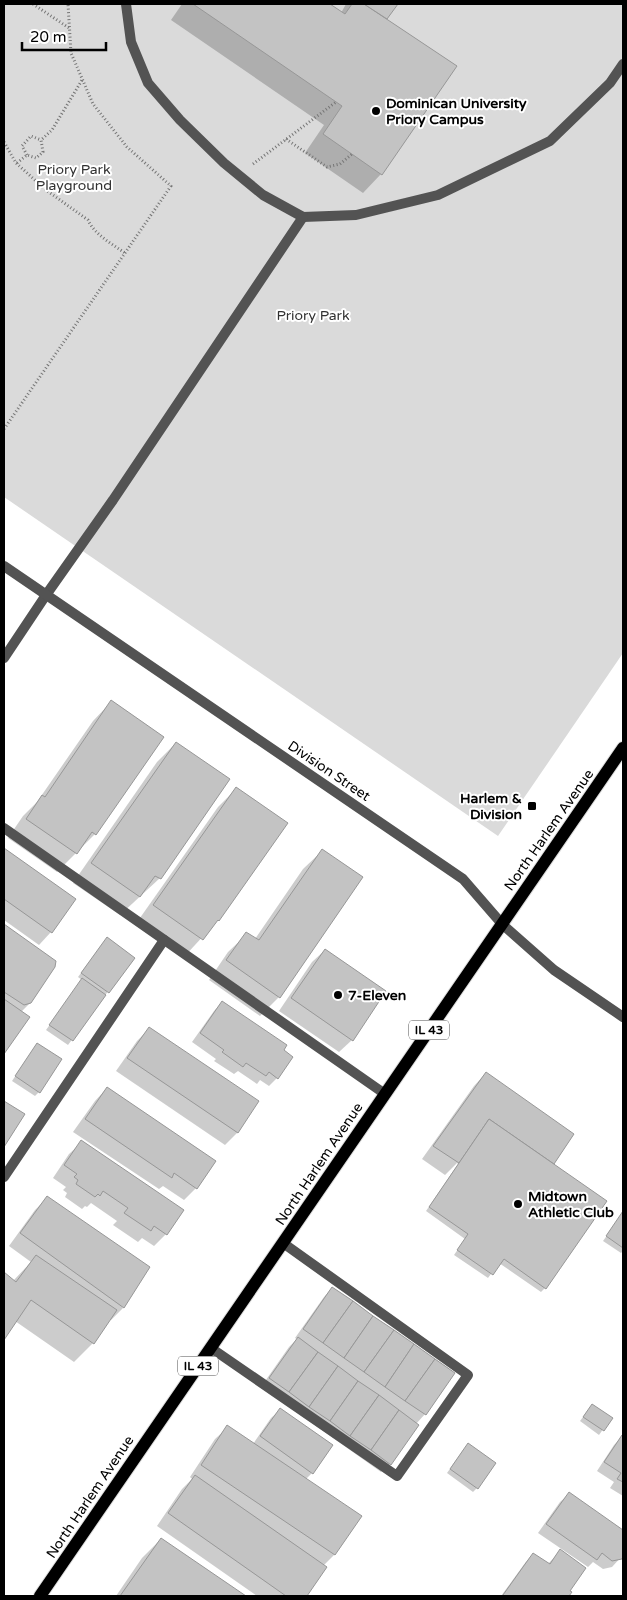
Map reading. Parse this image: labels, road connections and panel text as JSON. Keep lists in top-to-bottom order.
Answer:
{
  "streets": {
    "main road": ["North Harlem Avenue", "IL 43"],
    "street": ["Division Street"]
  },
  "crossings": [
    ["Division Street", "North Harlem Avenue"]
  ],
  "parks": ["Priory Park Playground", "Priory Park"],
  "places": {
    "other": ["Dominican University Priory Campus", "7-Eleven", "Midtown Athletic Club"],
    "transit": ["Harlem & Division"]
  },
  "scale_bar": "20 m"
}
